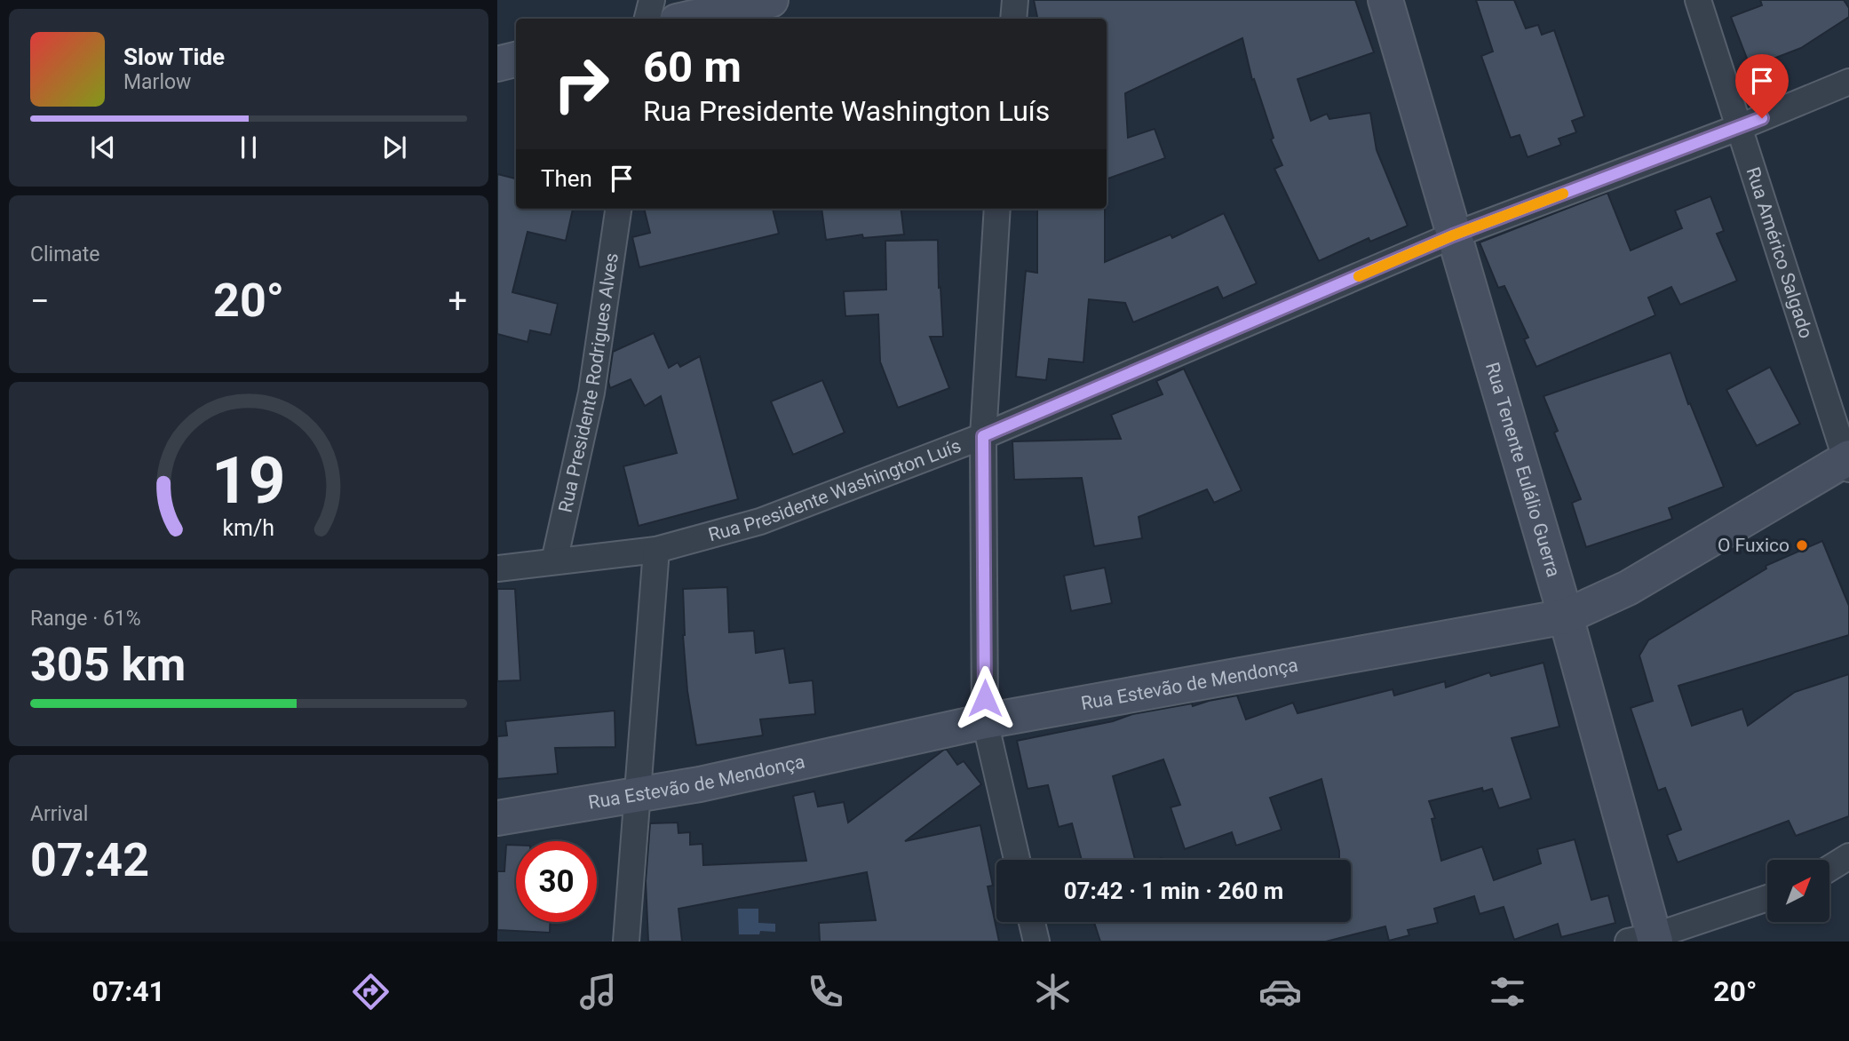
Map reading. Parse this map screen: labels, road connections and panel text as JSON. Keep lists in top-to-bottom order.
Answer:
{
  "streets": {
    "street": [
      "Rua Américo Salgado",
      "Rua Presidente Rodrigues Alves",
      "Rua Tenente Eulálio Guerra",
      "Rua Presidente Washington Luís",
      "Rua Estevão de Mendonça"
    ]
  },
  "crossings": [
    ["Rua Américo Salgado", "Rua Presidente Washington Luís"],
    ["Rua Américo Salgado", "Rua Estevão de Mendonça"],
    ["Rua Presidente Rodrigues Alves", "Rua Presidente Washington Luís"],
    ["Rua Tenente Eulálio Guerra", "Rua Presidente Washington Luís"],
    ["Rua Tenente Eulálio Guerra", "Rua Estevão de Mendonça"]
  ],
  "places": ["O Fuxico"],
  "north": "top right",
  "page": {
    "turn": ["60 m", "Rua Presidente Washington Luís"],
    "song": ["Slow Tide", "Marlow"],
    "then": "Then",
    "tile": [
      "Climate",
      ["Range · 61%", "305 km"],
      ["Arrival", "07:42"]
    ],
    "heat": ["−", "20°", "+"],
    "limit": "30",
    "trip": "07:42 · 1 min · 260 m",
    "tabs": ["07:41", "20°"],
    "gauge": ["19", "km/h"]
  }
}
